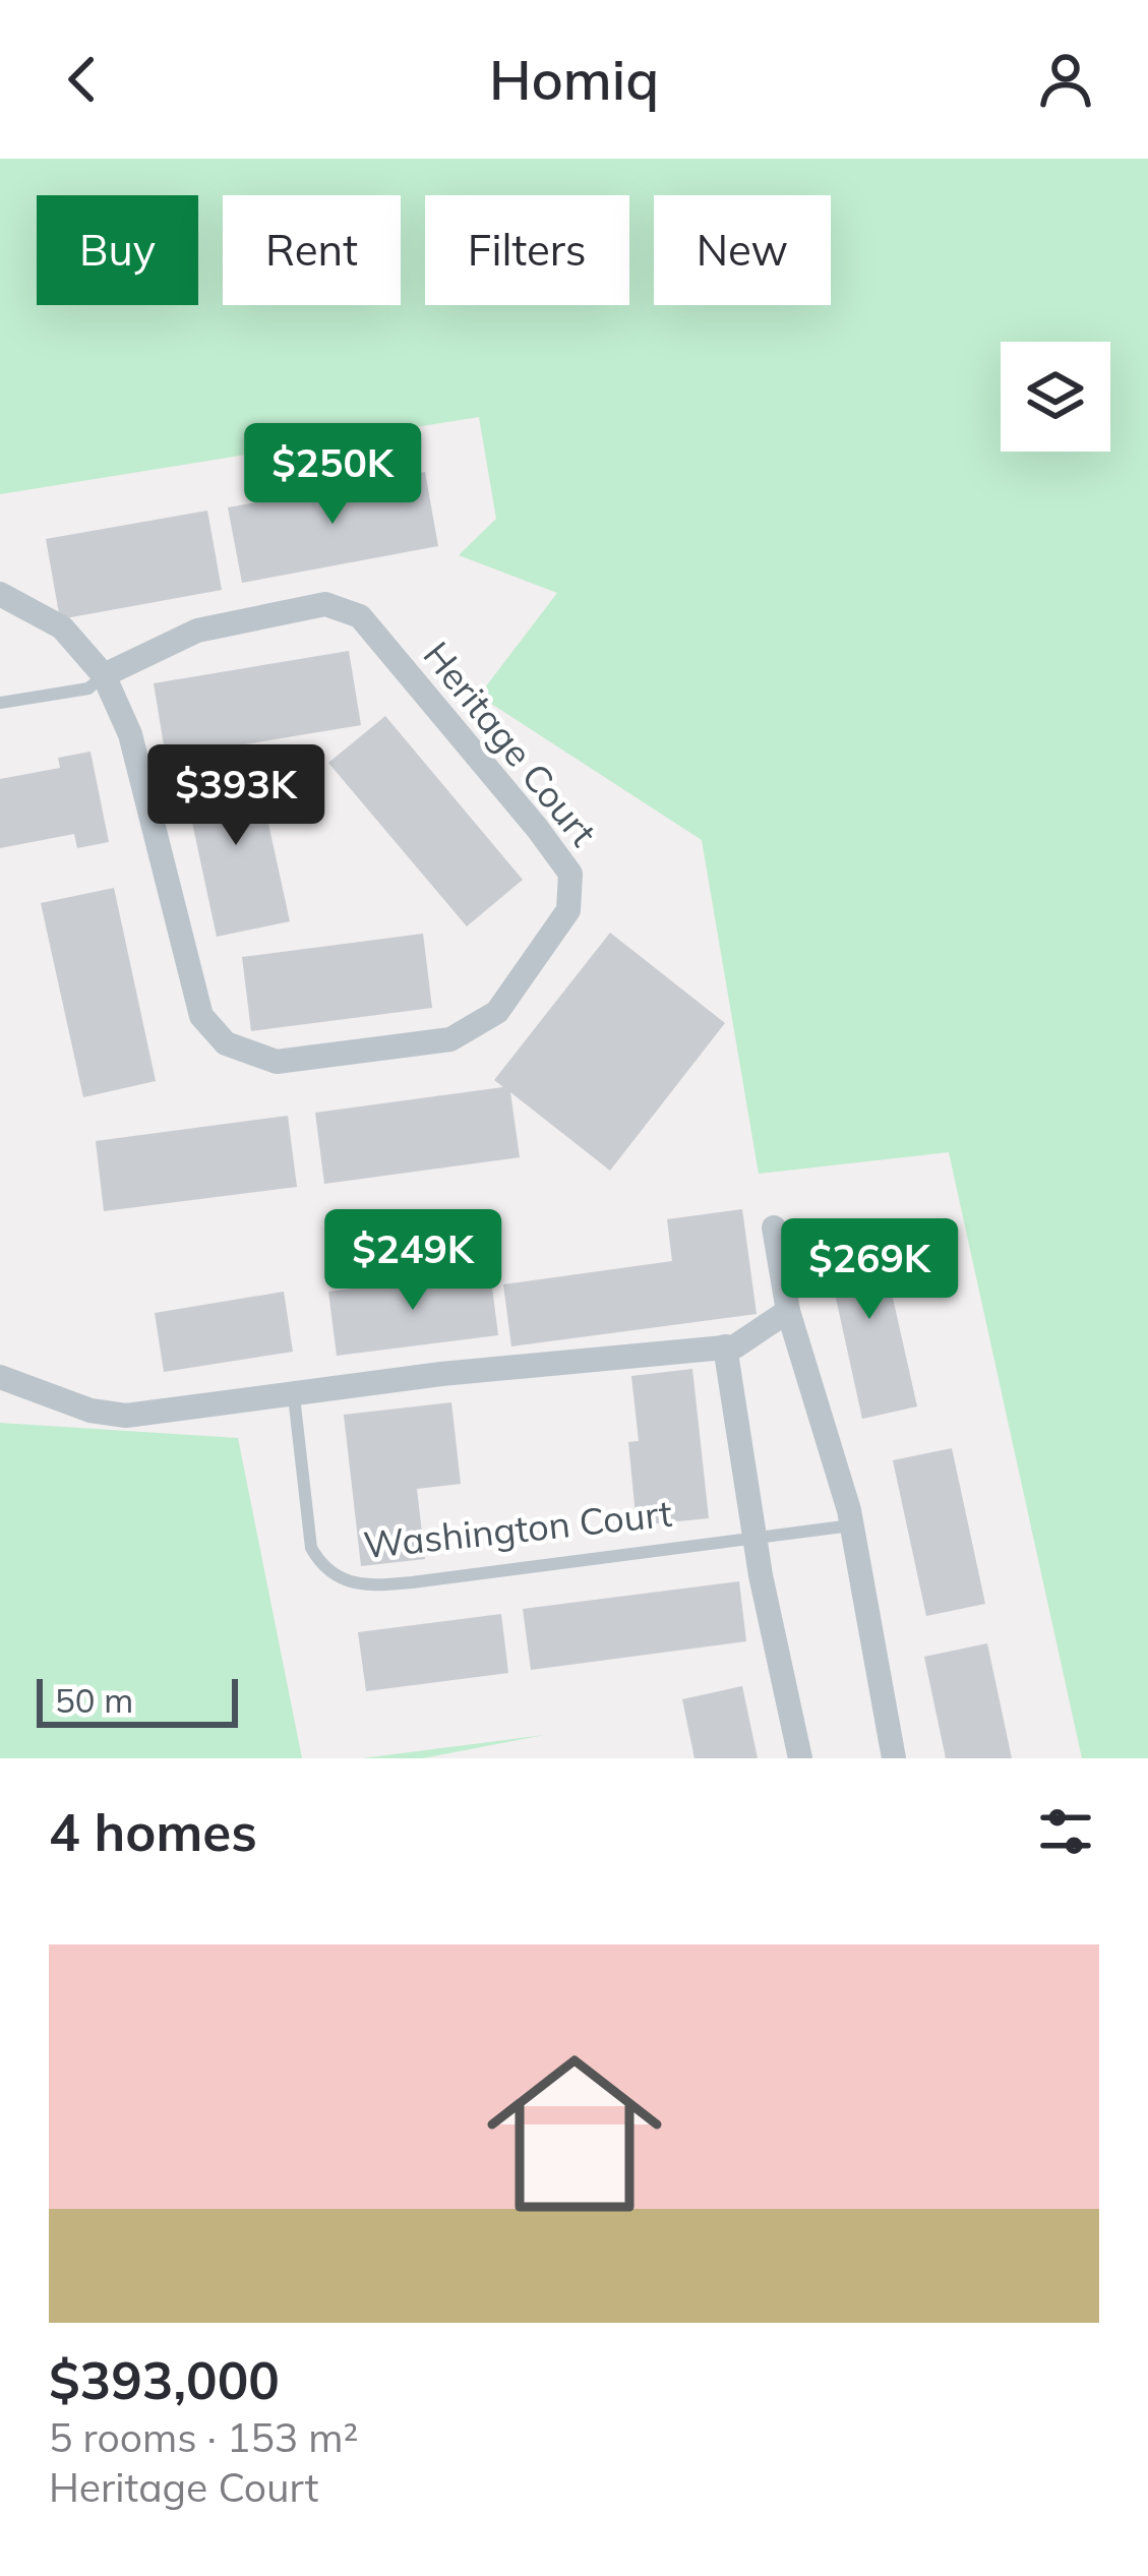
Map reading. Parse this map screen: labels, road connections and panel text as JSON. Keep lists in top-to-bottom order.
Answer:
{
  "streets": {
    "street": ["Heritage Court"],
    "lane": ["Washington Court"]
  },
  "scale_bar": "50 m",
  "page": {
    "header": "Homiq",
    "chip": [
      "Buy",
      "Rent",
      "Filters",
      "New"
    ],
    "price": [
      "$250K",
      "$393K",
      "$249K",
      "$269K"
    ],
    "scale": "50 m",
    "heading": "4 homes",
    "list": [
      {
        "name": "$393,000",
        "note": "5 rooms · 153 m² · Heritage Court"
      }
    ]
  }
}
